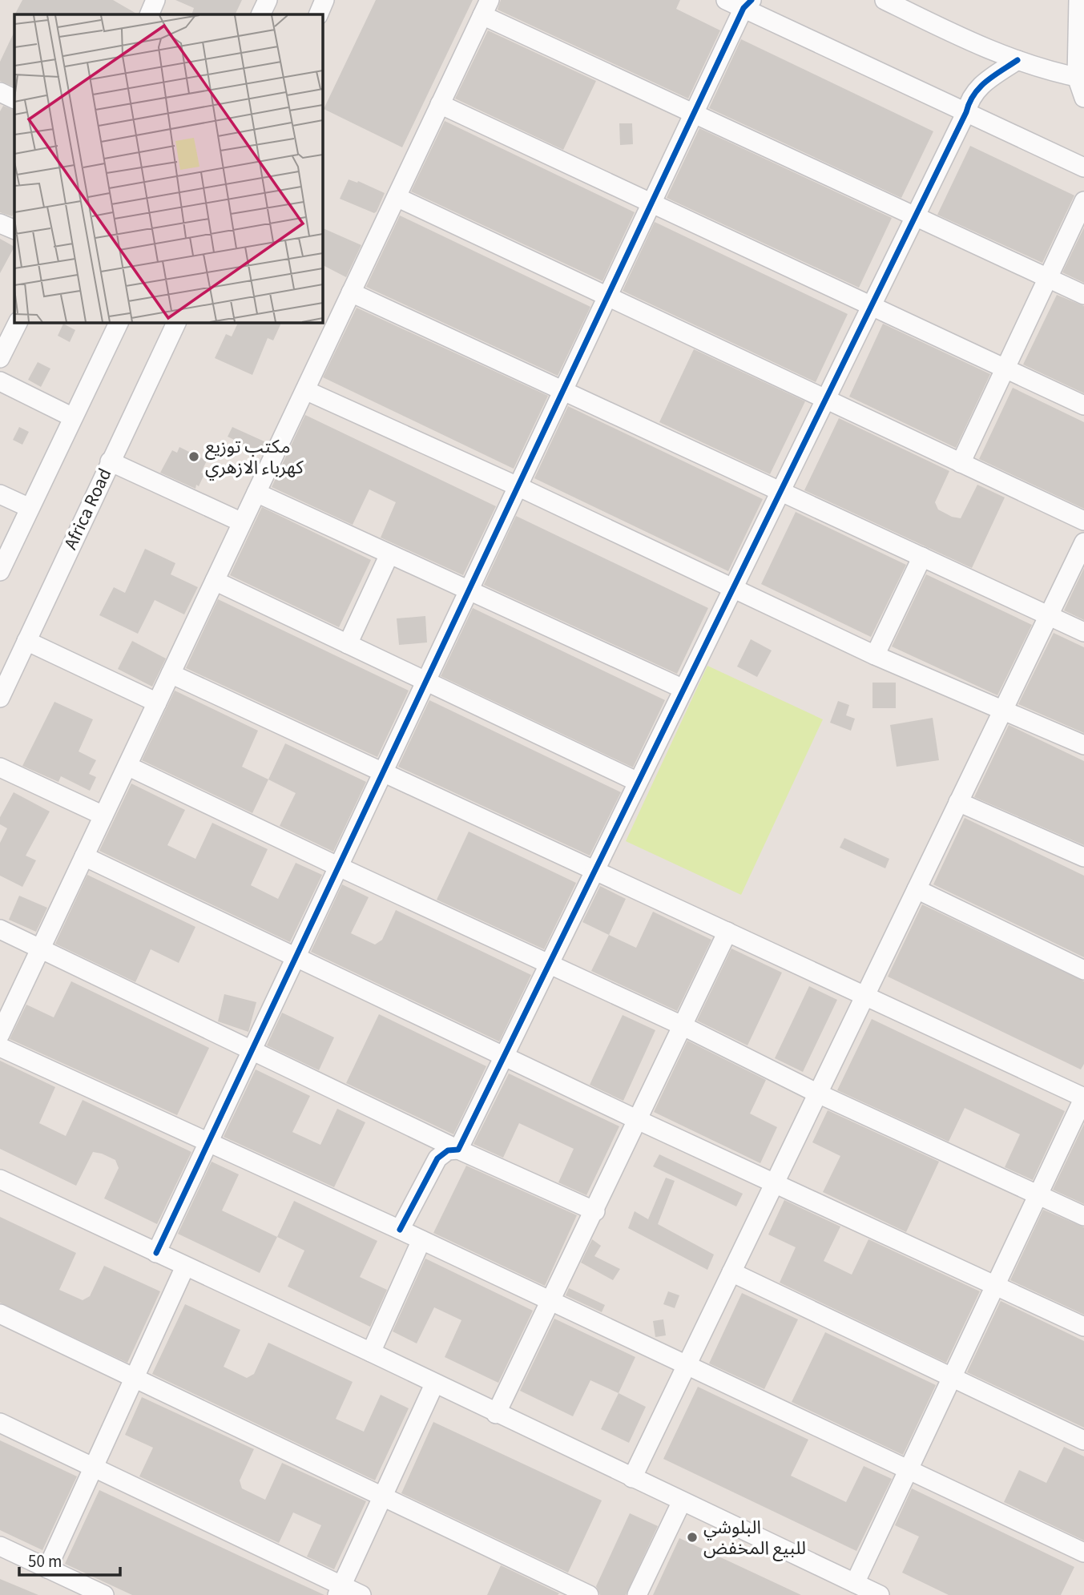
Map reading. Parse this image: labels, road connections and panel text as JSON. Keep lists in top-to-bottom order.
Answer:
{
  "streets": {
    "street": ["Africa Road"]
  },
  "places": ["مكتب توزيع كهرباء الازهري", "البلوشي للبيع المخفض"],
  "scale_bar": "50 m"
}
